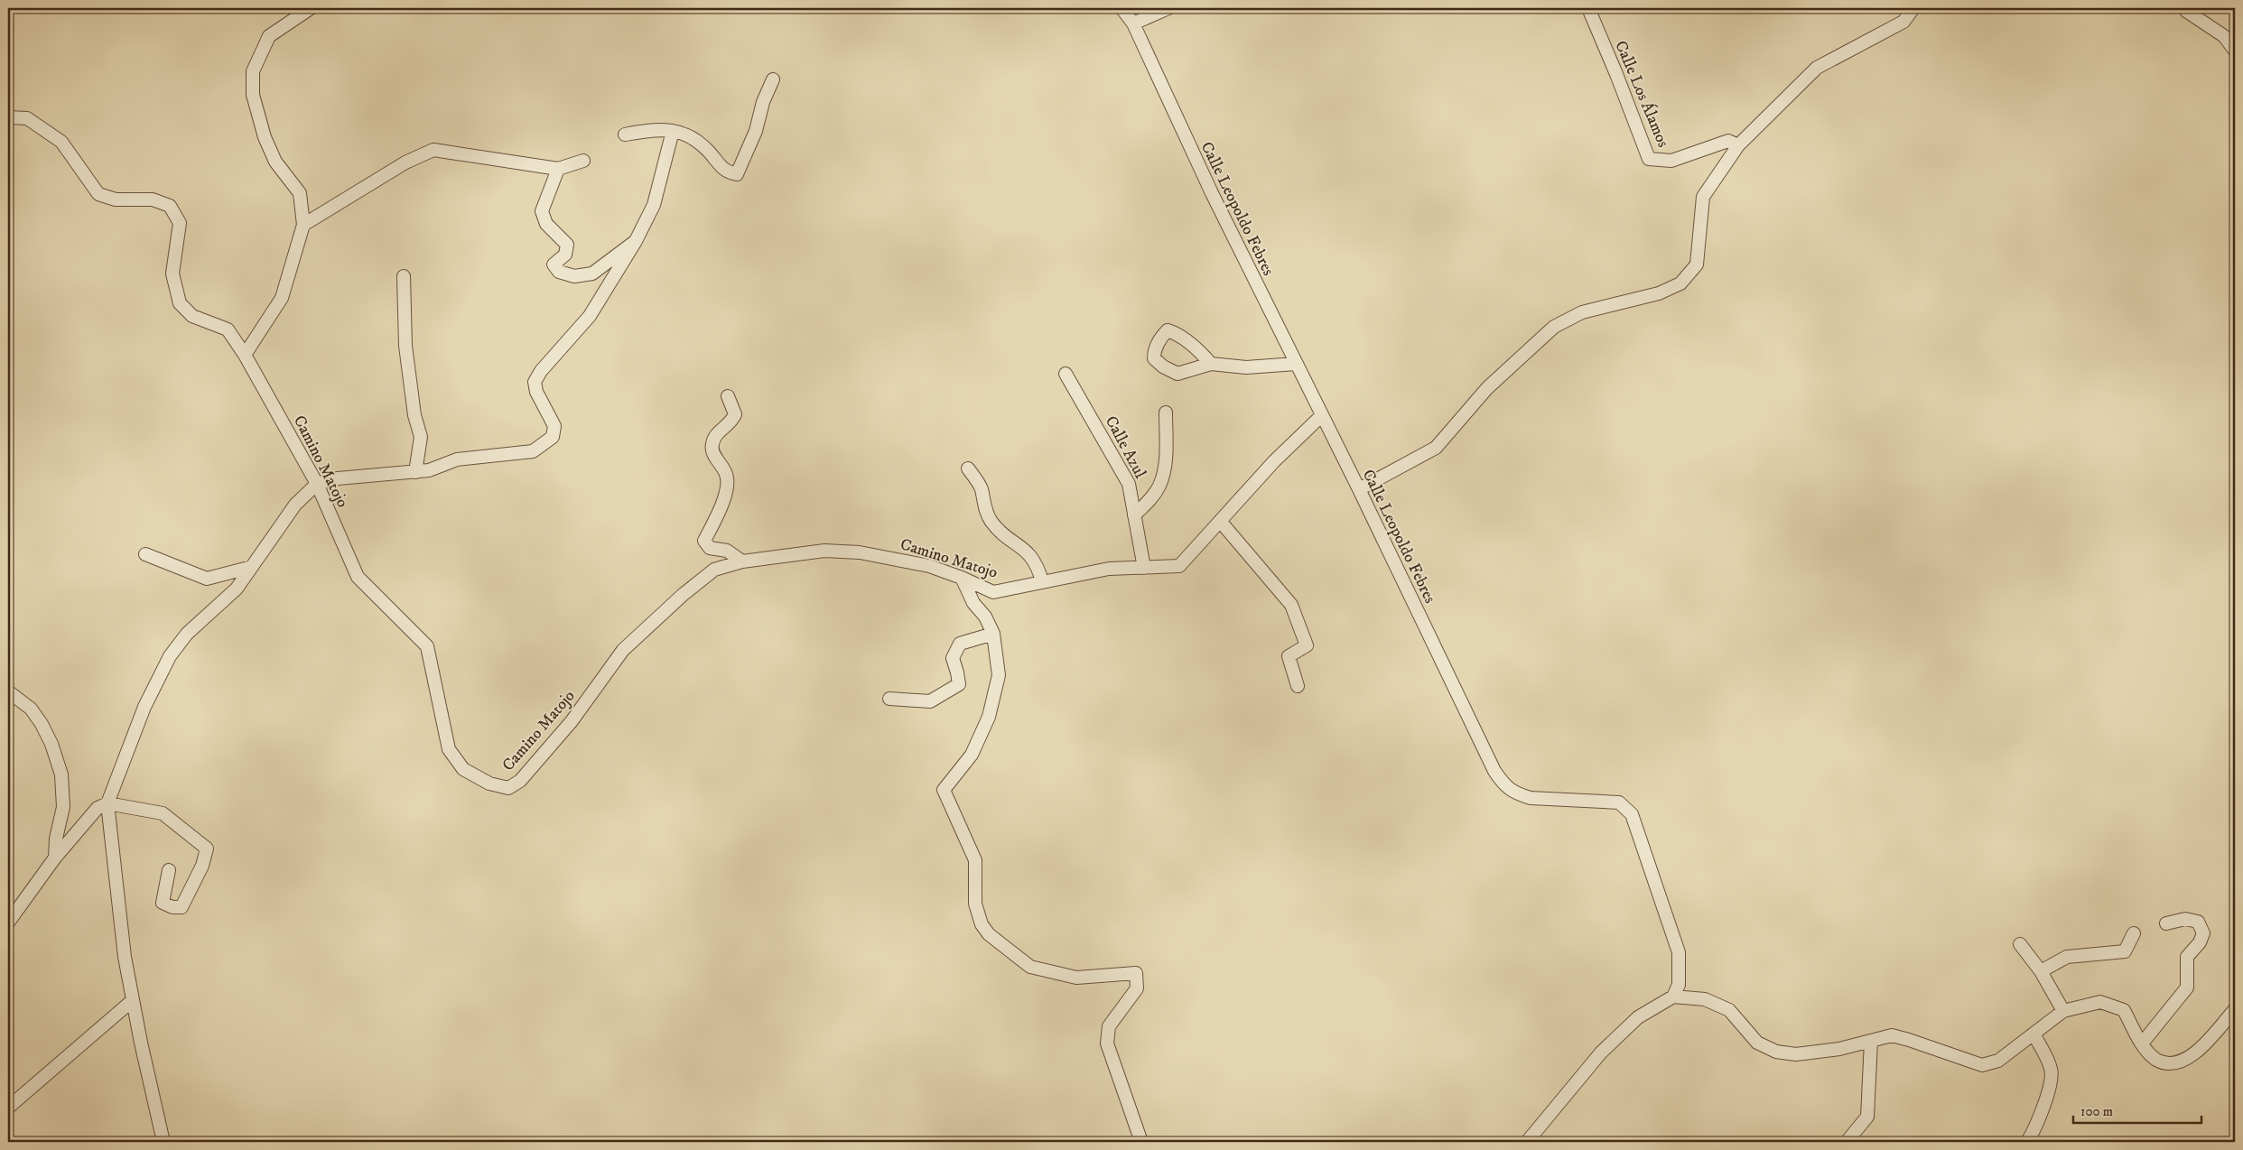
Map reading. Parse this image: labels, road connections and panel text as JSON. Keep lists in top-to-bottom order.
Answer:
{
  "streets": {
    "street": [
      "Calle Los Álamos",
      "Calle Leopoldo Febres",
      "Calle Azul",
      "Camino Matojo"
    ]
  },
  "crossings": [
    ["Calle Leopoldo Febres", "Camino Matojo"],
    ["Calle Azul", "Camino Matojo"]
  ],
  "scale_bar": "100 m"
}
